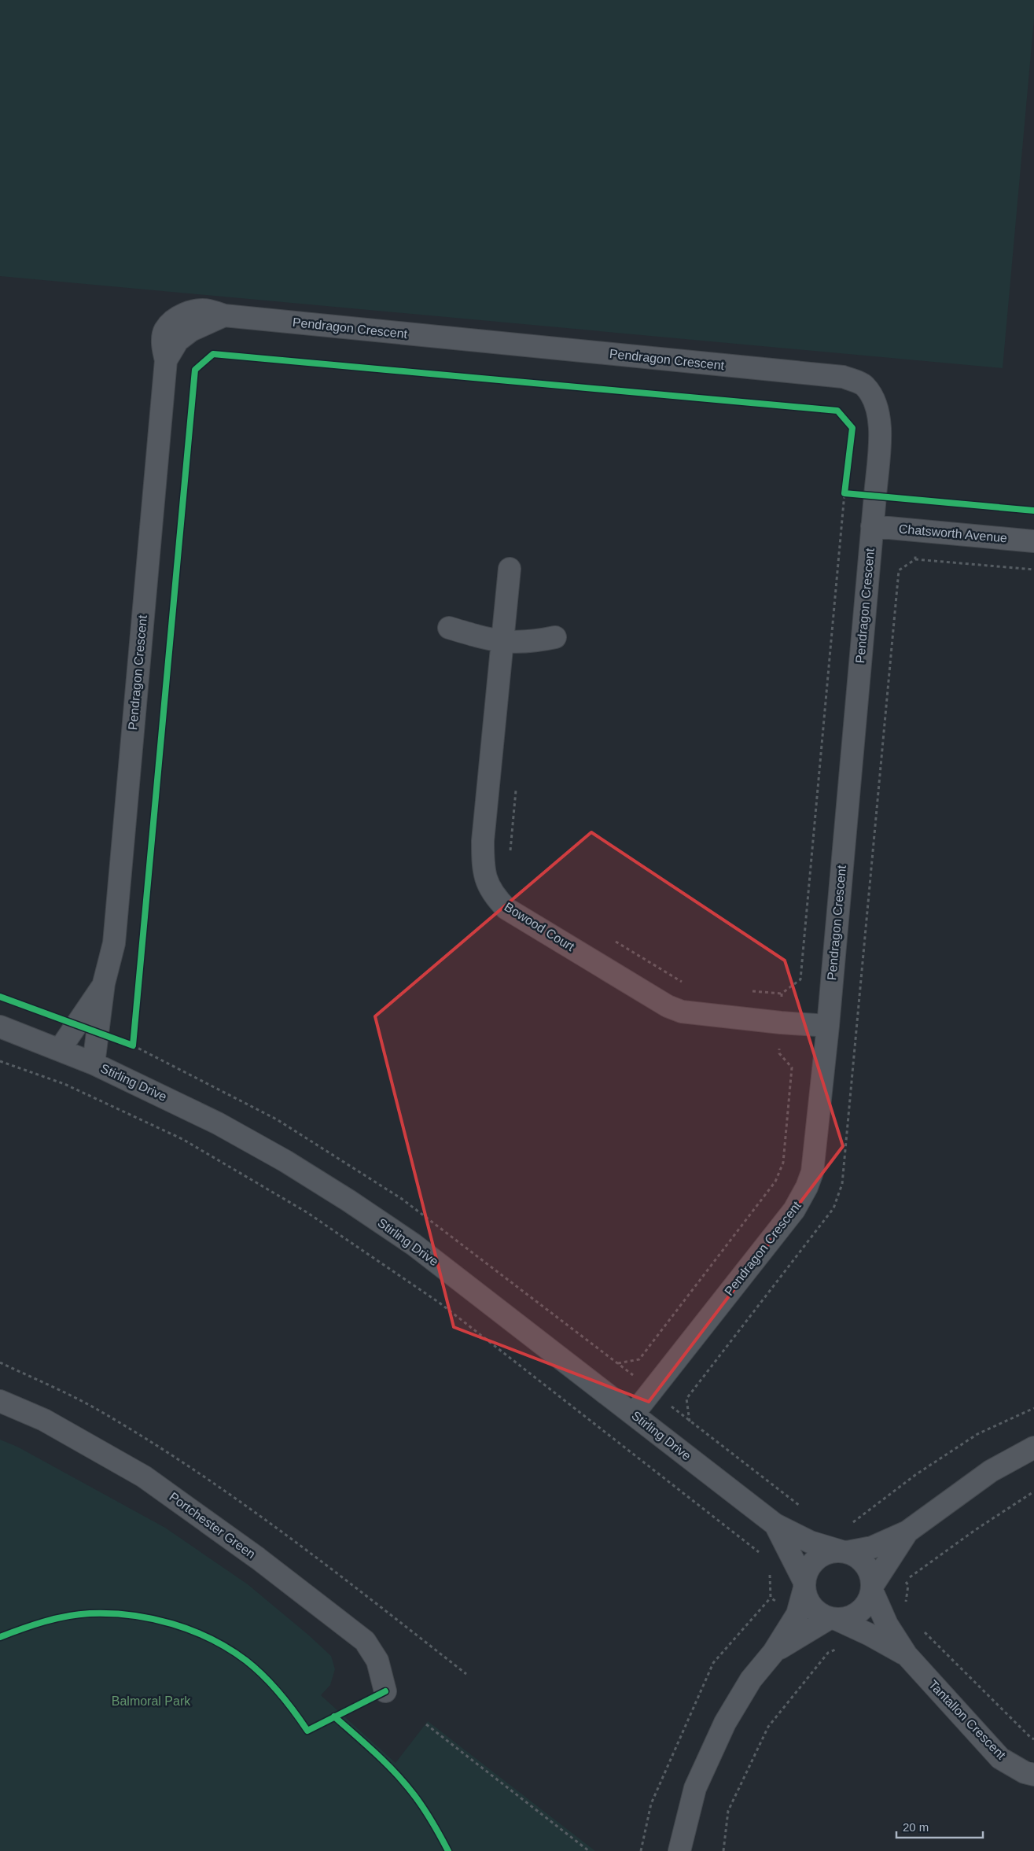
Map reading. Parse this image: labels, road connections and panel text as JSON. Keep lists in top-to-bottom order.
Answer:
{
  "streets": {
    "street": [
      "Pendragon Crescent",
      "Chatsworth Avenue",
      "Bowood Court",
      "Stirling Drive",
      "Portchester Green",
      "Tantallon Crescent"
    ]
  },
  "crossings": [
    ["Pendragon Crescent", "Chatsworth Avenue"],
    ["Pendragon Crescent", "Bowood Court"],
    ["Pendragon Crescent", "Stirling Drive"],
    ["Stirling Drive", "Tantallon Crescent"]
  ],
  "parks": ["Balmoral Park"],
  "scale_bar": "20 m"
}
